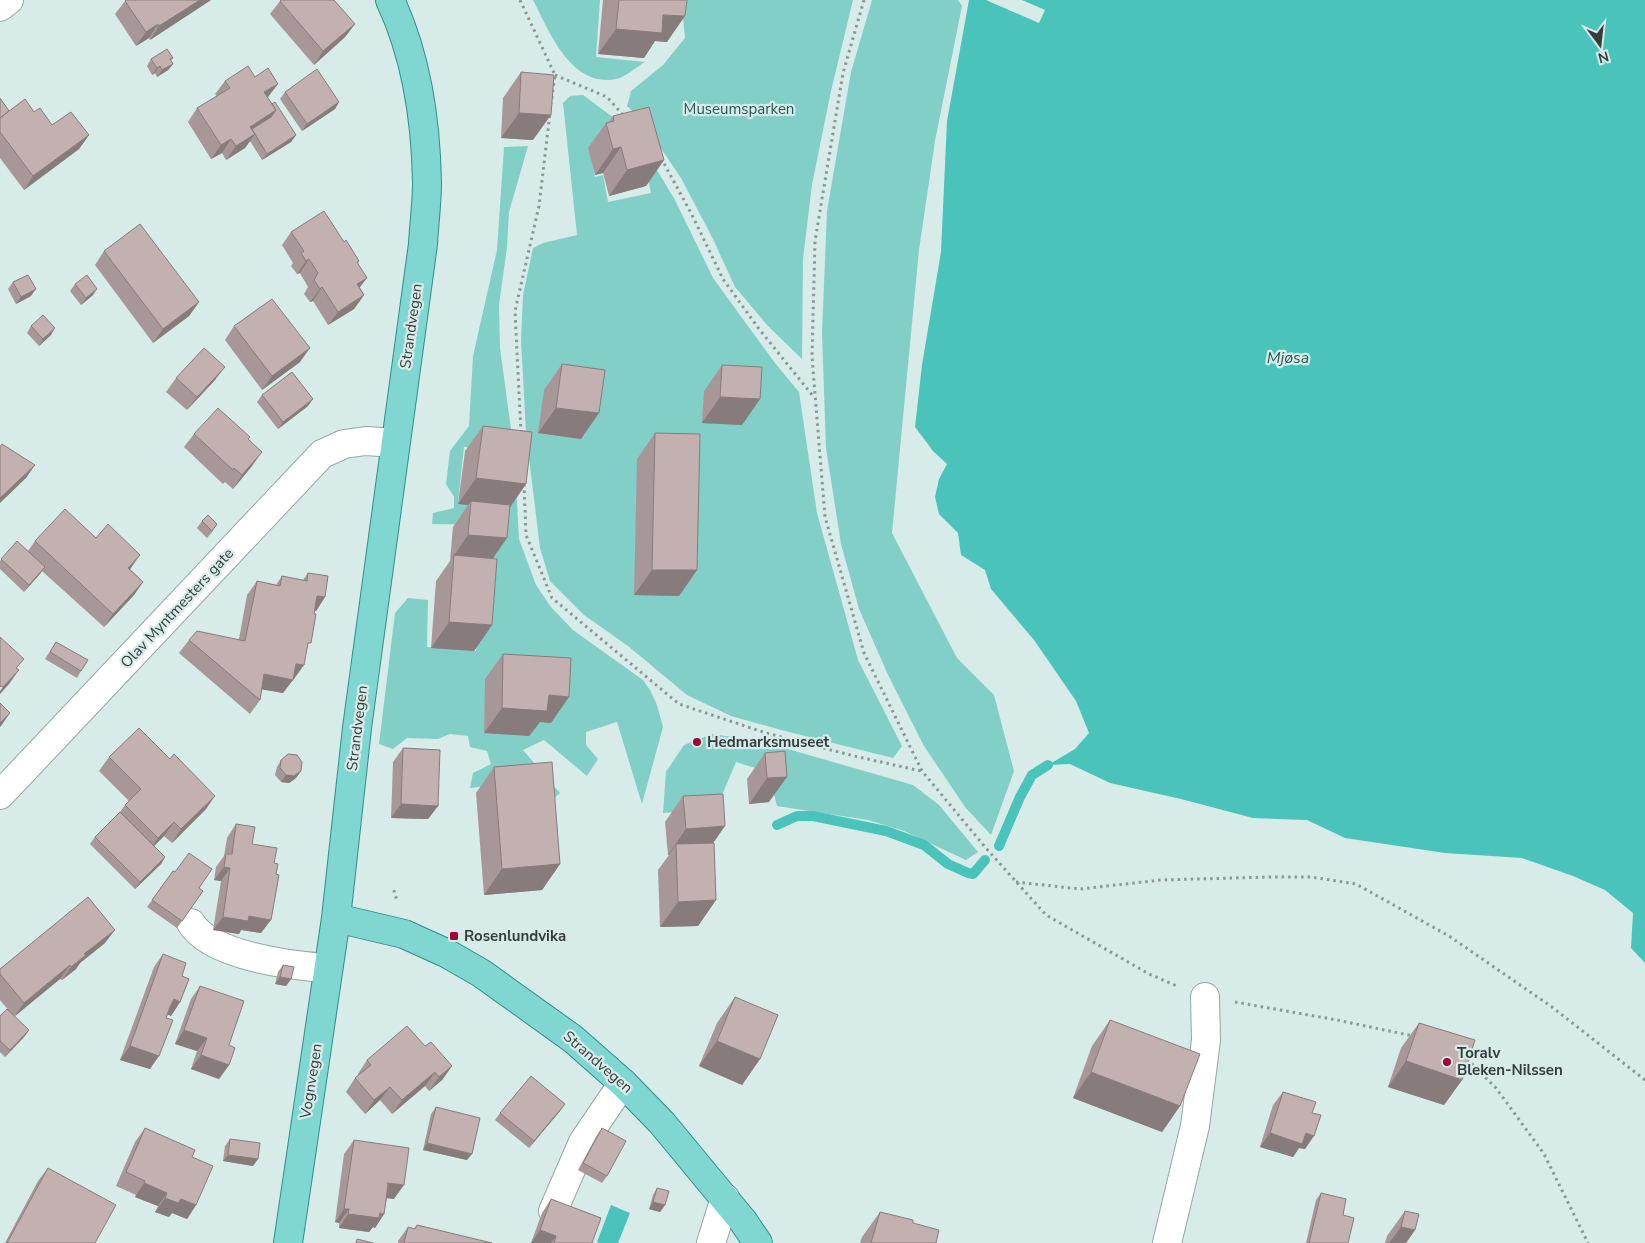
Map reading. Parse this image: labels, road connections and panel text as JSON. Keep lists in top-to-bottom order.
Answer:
{
  "streets": {
    "main road": ["Strandvegen", "Vognvegen"],
    "street": ["Olav Myntmesters gate"]
  },
  "crossings": [
    ["Strandvegen", "Olav Myntmesters gate"],
    ["Strandvegen", "Vognvegen"]
  ],
  "water": ["Mjøsa"],
  "parks": ["Museumsparken"],
  "places": {
    "other": ["Hedmarksmuseet", "Toralv Bleken-Nilssen"],
    "transit": ["Rosenlundvika"]
  },
  "north": "bottom"
}
